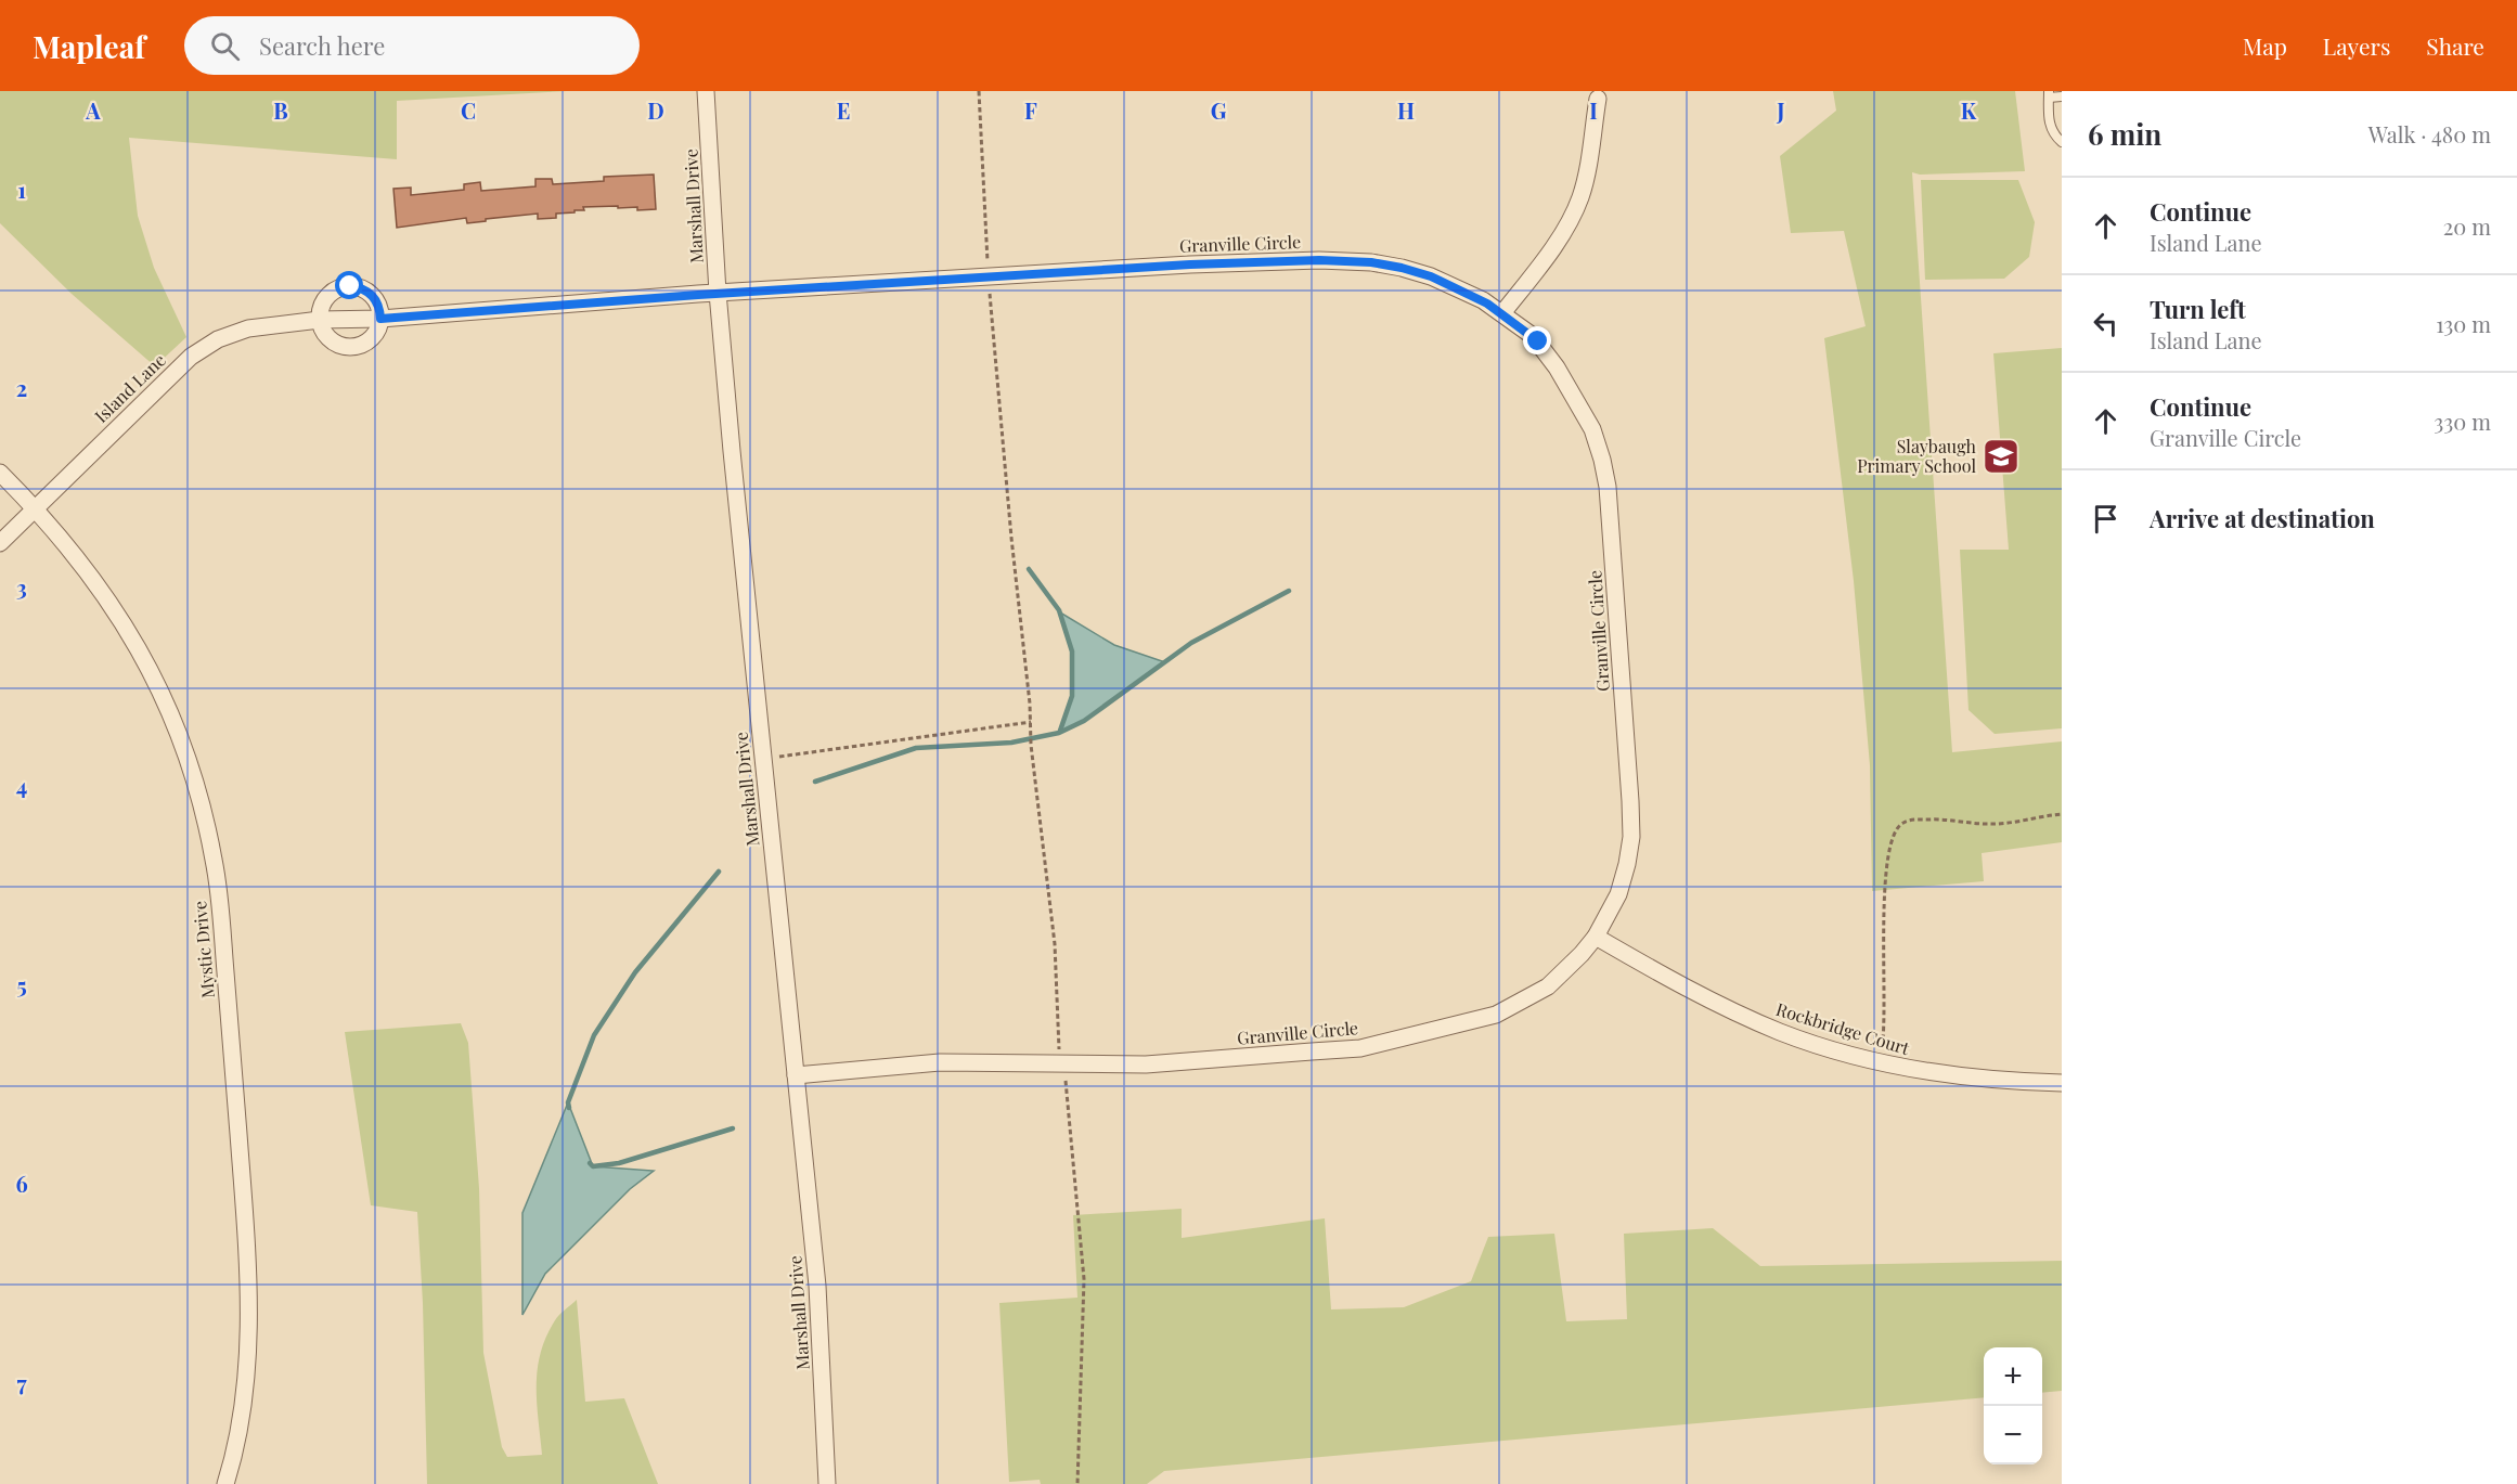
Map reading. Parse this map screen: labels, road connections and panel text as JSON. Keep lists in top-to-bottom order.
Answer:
{
  "streets": {
    "street": [
      "Marshall Drive",
      "Granville Circle",
      "Island Lane",
      "Mystic Drive",
      "Rockbridge Court"
    ]
  },
  "crossings": [
    ["Marshall Drive", "Granville Circle"],
    ["Marshall Drive", "Island Lane"],
    ["Granville Circle", "Island Lane"],
    ["Granville Circle", "Rockbridge Court"],
    ["Island Lane", "Mystic Drive"]
  ],
  "places": {
    "school or university": ["Slaybaugh Primary School"]
  },
  "page": {
    "header": "Mapleaf",
    "search": "Search here",
    "nav": ["Map", "Layers", "Share"],
    "heading": ["6 min", "Walk · 480 m"],
    "list": [
      ["Continue", "Island Lane", "20 m"],
      ["Turn left", "Island Lane", "130 m"],
      ["Continue", "Granville Circle", "330 m"],
      "Arrive at destination"
    ],
    "map_buttons": ["+", "−"]
  },
  "grid": {
    "columns": [
      "A",
      "B",
      "C",
      "D",
      "E",
      "F",
      "G",
      "H",
      "I",
      "J",
      "K"
    ],
    "rows": [
      "1",
      "2",
      "3",
      "4",
      "5",
      "6",
      "7"
    ]
  }
}
